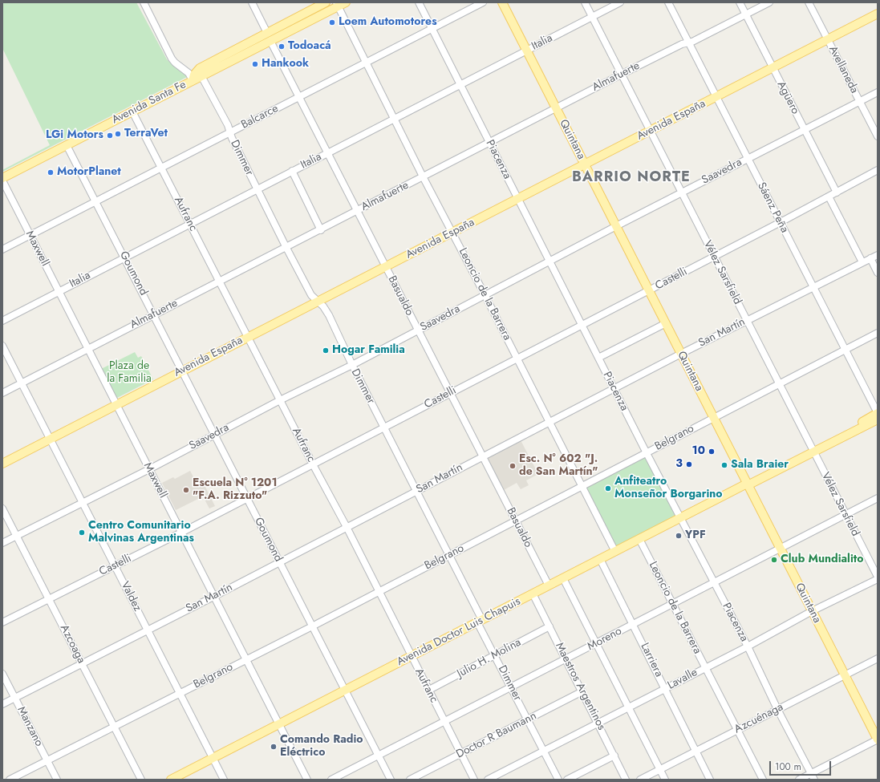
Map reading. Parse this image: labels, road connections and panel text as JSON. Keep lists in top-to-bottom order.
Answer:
{
  "streets": {
    "main road": [
      "Avenida Santa Fe",
      "Avenida España",
      "Quintana",
      "Avenida Doctor Luis Chapuis"
    ],
    "street": [
      "Italia",
      "Avellaneda",
      "Almafuerte",
      "Agüero",
      "Balcarce",
      "Dimmer",
      "Piacenza",
      "Saavedra",
      "Sáenz Peña",
      "Aufranc",
      "Maxwell",
      "Vélez Sarsfield",
      "Goumond",
      "Castelli",
      "Leoncio de la Barrera",
      "Basualdo",
      "San Martín",
      "Belgrano",
      "Valdez",
      "Moreno",
      "Azcoaga",
      "Julio H. Molina",
      "Larriera",
      "Lavalle",
      "Maestros Argentinos",
      "Azcuénaga",
      "Manzano",
      "Doctor R Baumann"
    ]
  },
  "crossings": [
    ["Italia", "Quintana"],
    ["Italia", "Dimmer"],
    ["Italia", "Piacenza"],
    ["Italia", "Aufranc"],
    ["Italia", "Maxwell"],
    ["Italia", "Vélez Sarsfield"],
    ["Italia", "Goumond"],
    ["Italia", "Leoncio de la Barrera"],
    ["Italia", "Basualdo"],
    ["Avellaneda", "Avenida España"],
    ["Avellaneda", "Saavedra"],
    ["Almafuerte", "Agüero"],
    ["Almafuerte", "Quintana"],
    ["Almafuerte", "Dimmer"],
    ["Almafuerte", "Piacenza"],
    ["Almafuerte", "Sáenz Peña"],
    ["Almafuerte", "Aufranc"],
    ["Almafuerte", "Maxwell"],
    ["Almafuerte", "Vélez Sarsfield"],
    ["Almafuerte", "Goumond"],
    ["Almafuerte", "Leoncio de la Barrera"],
    ["Almafuerte", "Basualdo"],
    ["Almafuerte", "Valdez"],
    ["Agüero", "Avenida España"],
    ["Agüero", "Saavedra"],
    ["Agüero", "Castelli"],
    ["Avenida Santa Fe", "Dimmer"],
    ["Avenida Santa Fe", "Aufranc"],
    ["Avenida Santa Fe", "Goumond"],
    ["Avenida Santa Fe", "Leoncio de la Barrera"],
    ["Avenida Santa Fe", "Basualdo"],
    ["Balcarce", "Dimmer"],
    ["Balcarce", "Piacenza"],
    ["Balcarce", "Aufranc"],
    ["Balcarce", "Maxwell"],
    ["Balcarce", "Goumond"],
    ["Balcarce", "Leoncio de la Barrera"],
    ["Balcarce", "Basualdo"],
    ["Avenida España", "Quintana"],
    ["Avenida España", "Dimmer"],
    ["Avenida España", "Piacenza"],
    ["Avenida España", "Sáenz Peña"],
    ["Avenida España", "Aufranc"],
    ["Avenida España", "Maxwell"],
    ["Avenida España", "Vélez Sarsfield"],
    ["Avenida España", "Goumond"],
    ["Avenida España", "Leoncio de la Barrera"],
    ["Avenida España", "Basualdo"],
    ["Avenida España", "Valdez"],
    ["Quintana", "Saavedra"],
    ["Quintana", "Castelli"],
    ["Quintana", "San Martín"],
    ["Quintana", "Belgrano"],
    ["Quintana", "Avenida Doctor Luis Chapuis"],
    ["Quintana", "Moreno"],
    ["Quintana", "Lavalle"],
    ["Quintana", "Azcuénaga"],
    ["Dimmer", "Saavedra"],
    ["Dimmer", "Castelli"],
    ["Dimmer", "San Martín"],
    ["Dimmer", "Belgrano"],
    ["Dimmer", "Avenida Doctor Luis Chapuis"],
    ["Dimmer", "Moreno"],
    ["Dimmer", "Julio H. Molina"],
    ["Dimmer", "Lavalle"],
    ["Dimmer", "Doctor R Baumann"],
    ["Piacenza", "Saavedra"],
    ["Piacenza", "Castelli"],
    ["Piacenza", "San Martín"],
    ["Piacenza", "Belgrano"],
    ["Piacenza", "Avenida Doctor Luis Chapuis"],
    ["Piacenza", "Moreno"],
    ["Piacenza", "Lavalle"],
    ["Piacenza", "Azcuénaga"],
    ["Saavedra", "Sáenz Peña"],
    ["Saavedra", "Aufranc"],
    ["Saavedra", "Maxwell"],
    ["Saavedra", "Vélez Sarsfield"],
    ["Saavedra", "Goumond"],
    ["Saavedra", "Leoncio de la Barrera"],
    ["Saavedra", "Basualdo"],
    ["Saavedra", "Valdez"],
    ["Saavedra", "Azcoaga"],
    ["Sáenz Peña", "Castelli"],
    ["Sáenz Peña", "San Martín"],
    ["Sáenz Peña", "Belgrano"],
    ["Aufranc", "Castelli"],
    ["Aufranc", "San Martín"],
    ["Aufranc", "Belgrano"],
    ["Aufranc", "Avenida Doctor Luis Chapuis"],
    ["Aufranc", "Moreno"],
    ["Aufranc", "Julio H. Molina"],
    ["Aufranc", "Doctor R Baumann"],
    ["Maxwell", "Castelli"],
    ["Maxwell", "San Martín"],
    ["Maxwell", "Belgrano"],
    ["Maxwell", "Avenida Doctor Luis Chapuis"],
    ["Vélez Sarsfield", "Castelli"],
    ["Vélez Sarsfield", "San Martín"],
    ["Vélez Sarsfield", "Belgrano"],
    ["Vélez Sarsfield", "Avenida Doctor Luis Chapuis"],
    ["Vélez Sarsfield", "Moreno"],
    ["Vélez Sarsfield", "Lavalle"],
    ["Goumond", "Castelli"],
    ["Goumond", "San Martín"],
    ["Goumond", "Belgrano"],
    ["Goumond", "Avenida Doctor Luis Chapuis"],
    ["Goumond", "Moreno"],
    ["Castelli", "Leoncio de la Barrera"],
    ["Castelli", "Basualdo"],
    ["Castelli", "Valdez"],
    ["Castelli", "Azcoaga"],
    ["Leoncio de la Barrera", "San Martín"],
    ["Leoncio de la Barrera", "Belgrano"],
    ["Leoncio de la Barrera", "Avenida Doctor Luis Chapuis"],
    ["Leoncio de la Barrera", "Moreno"],
    ["Leoncio de la Barrera", "Lavalle"],
    ["Leoncio de la Barrera", "Azcuénaga"],
    ["Basualdo", "San Martín"],
    ["Basualdo", "Belgrano"],
    ["Basualdo", "Avenida Doctor Luis Chapuis"],
    ["San Martín", "Valdez"],
    ["San Martín", "Azcoaga"],
    ["San Martín", "Manzano"],
    ["Belgrano", "Valdez"],
    ["Belgrano", "Azcoaga"],
    ["Belgrano", "Manzano"],
    ["Valdez", "Avenida Doctor Luis Chapuis"],
    ["Avenida Doctor Luis Chapuis", "Larriera"],
    ["Avenida Doctor Luis Chapuis", "Maestros Argentinos"],
    ["Moreno", "Larriera"],
    ["Moreno", "Maestros Argentinos"],
    ["Julio H. Molina", "Maestros Argentinos"],
    ["Larriera", "Lavalle"],
    ["Larriera", "Azcuénaga"],
    ["Lavalle", "Maestros Argentinos"],
    ["Maestros Argentinos", "Doctor R Baumann"]
  ],
  "districts": ["BARRIO NORTE"],
  "parks": ["Plaza de la Familia"],
  "places": [
    "Loem Automotores",
    "Todoacá",
    "Hankook",
    "TerraVet",
    "LGi Motors",
    "MotorPlanet",
    "Hogar Familia",
    "10",
    "3",
    "Sala Braier",
    "Esc. N° 602 \"J. de San Martín\"",
    "Anfiteatro Monseñor Borgarino",
    "Escuela N° 1201 \"F.A. Rizzuto\"",
    "Centro Comunitario Malvinas Argentinas",
    "YPF",
    "Club Mundialito",
    "Comando Radio Eléctrico"
  ],
  "scale_bar": "100 m"
}
